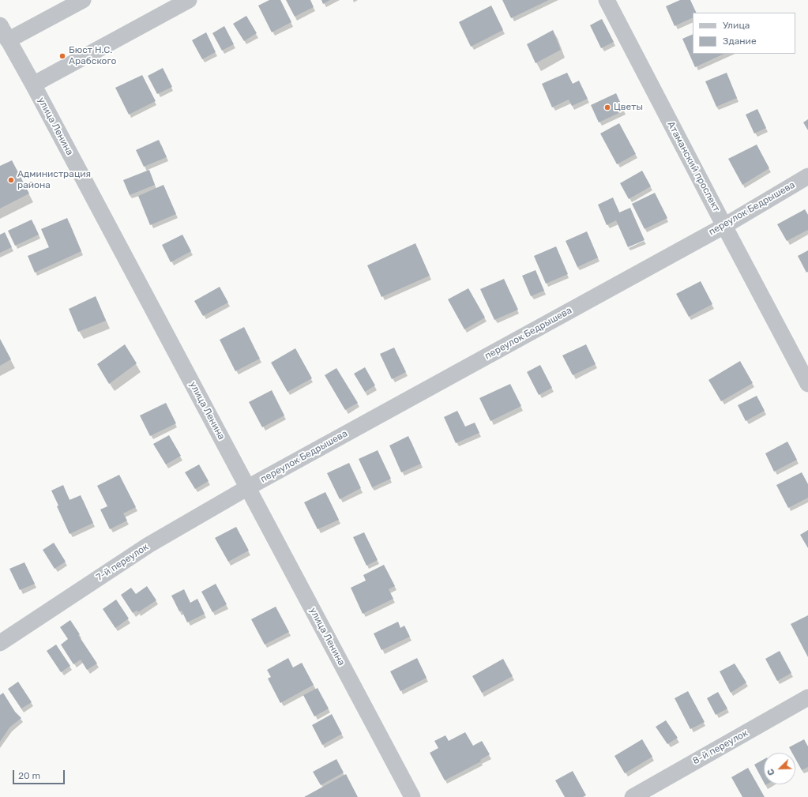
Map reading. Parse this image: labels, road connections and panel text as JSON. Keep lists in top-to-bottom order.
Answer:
{
  "streets": {
    "street": [
      "улица Ленина",
      "Атаманский проспект",
      "переулок Бедрышева",
      "7-й переулок",
      "8-й переулок"
    ]
  },
  "crossings": [
    ["улица Ленина", "переулок Бедрышева"],
    ["улица Ленина", "7-й переулок"],
    ["Атаманский проспект", "переулок Бедрышева"],
    ["переулок Бедрышева", "7-й переулок"]
  ],
  "places": ["Бюст Н.С. Арабского", "Цветы", "Администрация района"],
  "legend": ["Улица", "Здание"],
  "scale_bar": "20 m",
  "north": "bottom left"
}
